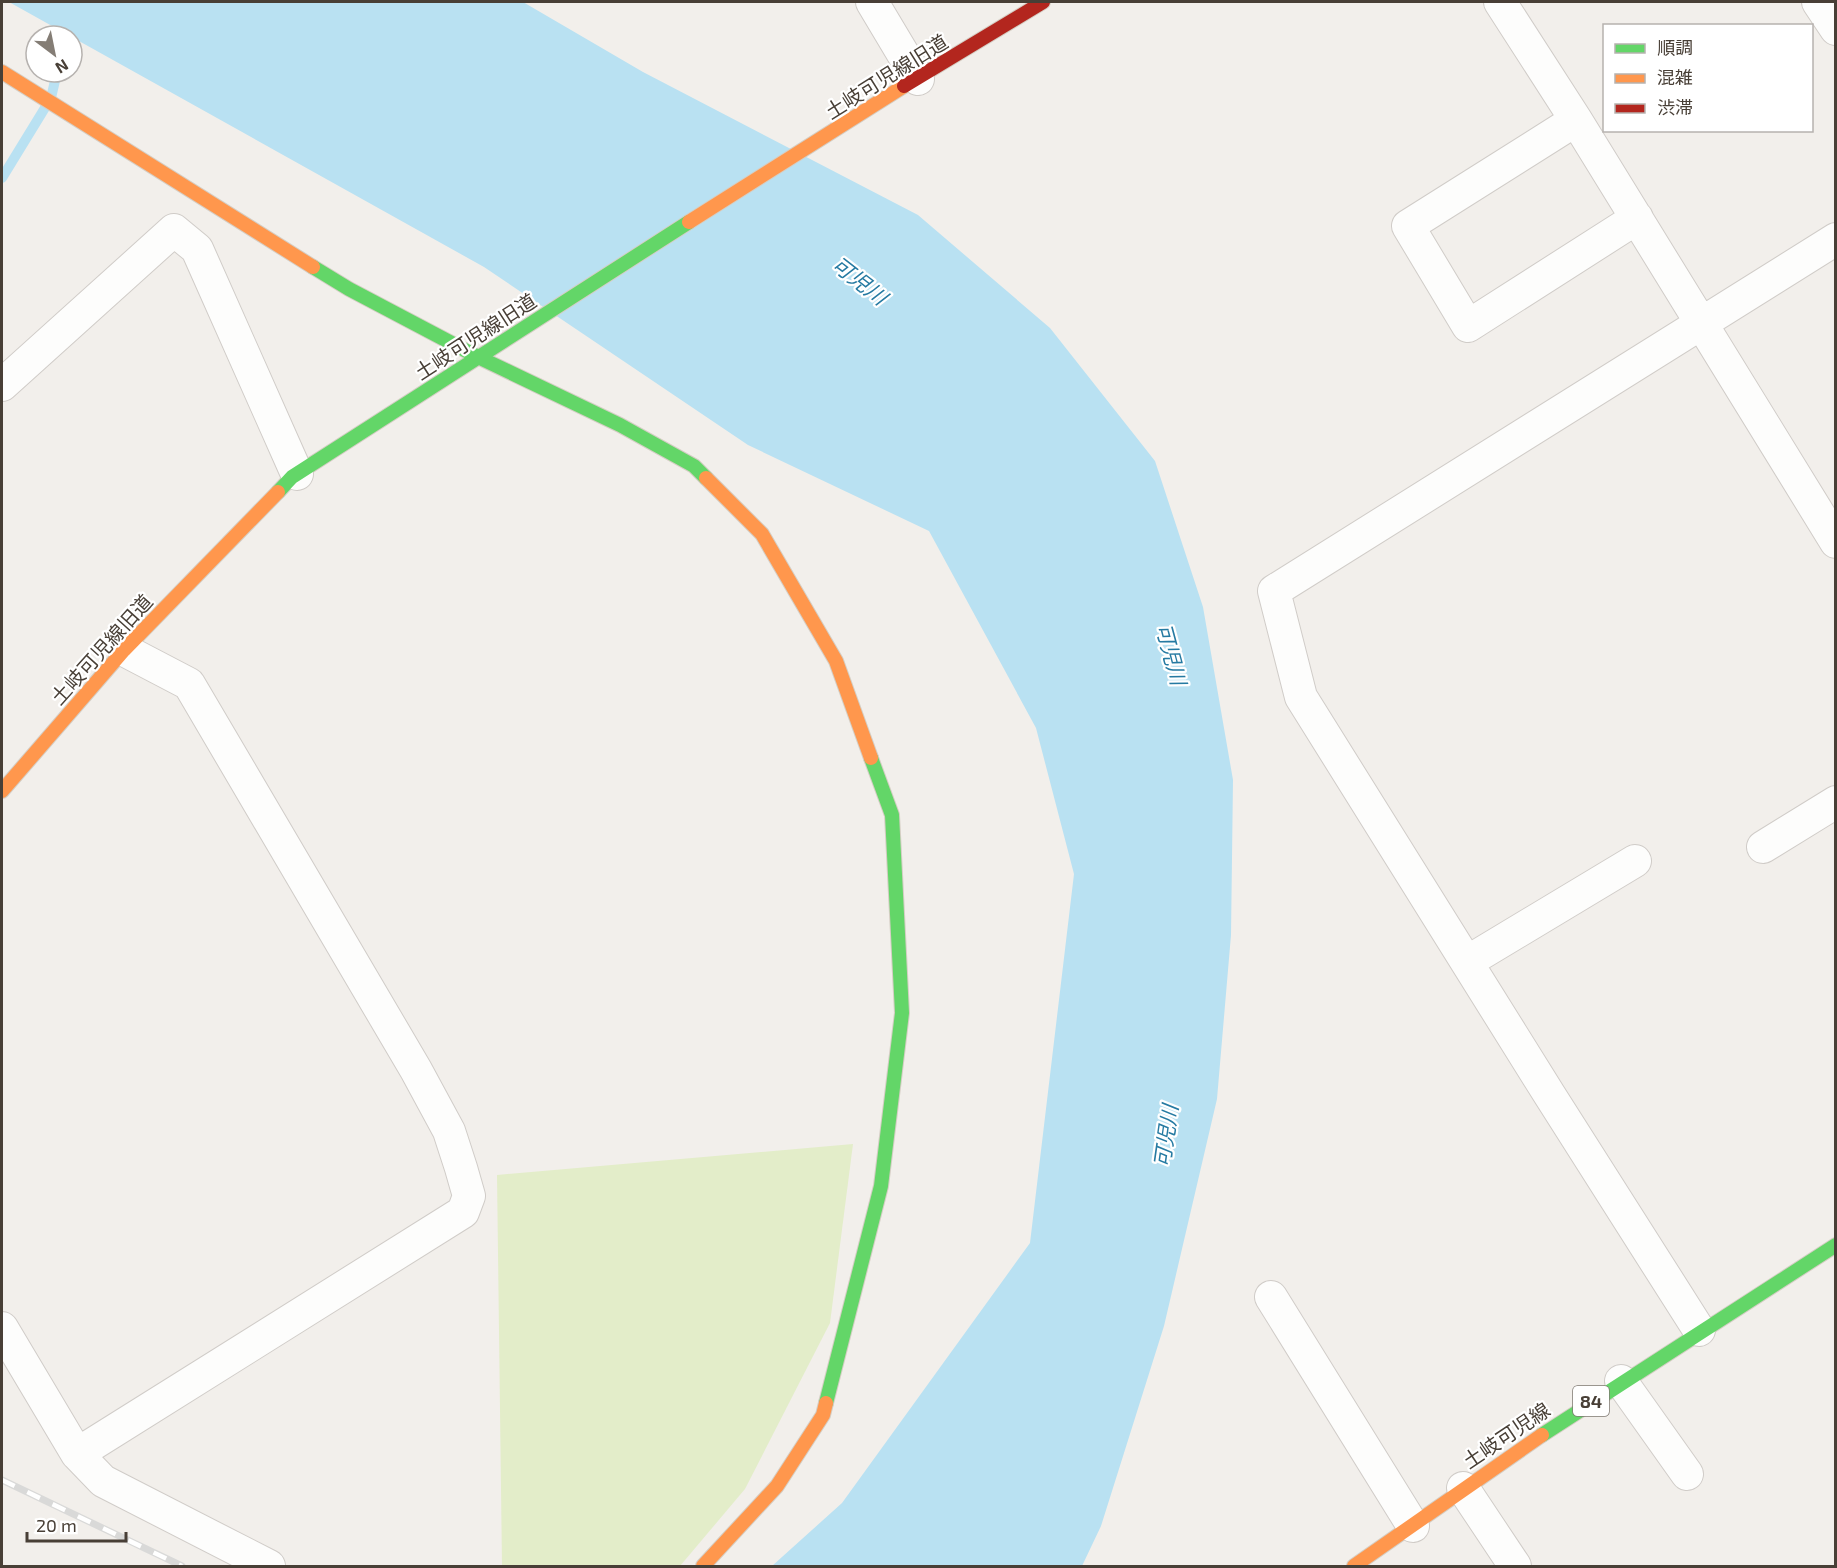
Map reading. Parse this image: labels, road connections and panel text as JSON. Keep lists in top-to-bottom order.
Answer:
{
  "streets": {
    "street": ["土岐可児線旧道", "84", "土岐可児線"]
  },
  "water": ["可児川"],
  "legend": ["順調", "混雑", "渋滞"],
  "scale_bar": "20 m",
  "north": "bottom right"
}
